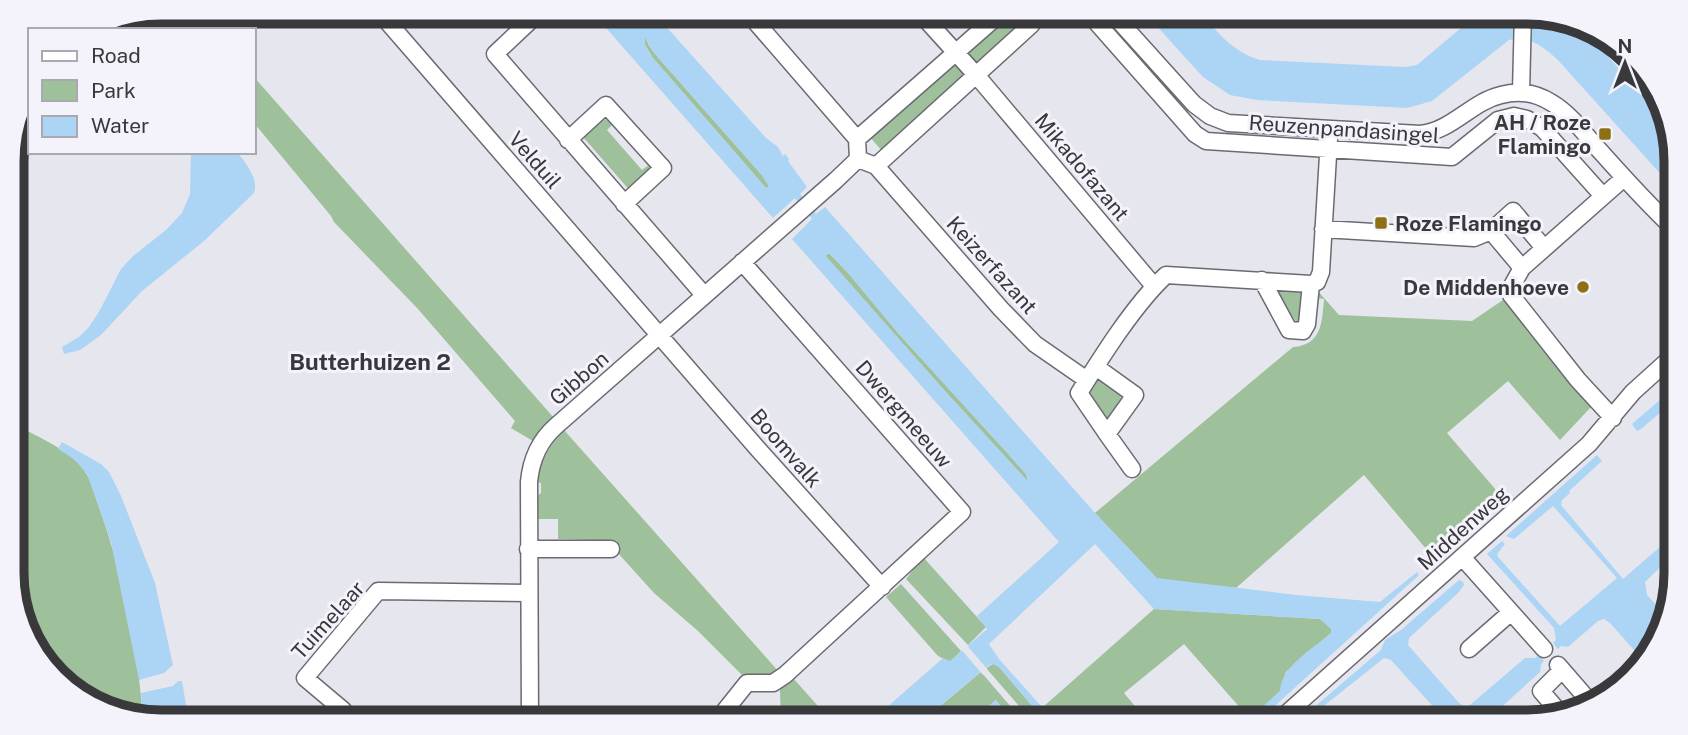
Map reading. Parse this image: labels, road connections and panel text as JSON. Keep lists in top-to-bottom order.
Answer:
{
  "streets": {
    "street": [
      "Reuzenpandasingel",
      "Velduil",
      "Mikadofazant",
      "Keizerfazant",
      "Gibbon",
      "Dwergmeeuw",
      "Boomvalk",
      "Middenweg",
      "Tuimelaar"
    ]
  },
  "crossings": [
    ["Velduil", "Gibbon"],
    ["Velduil", "Boomvalk"],
    ["Gibbon", "Dwergmeeuw"],
    ["Gibbon", "Boomvalk"],
    ["Gibbon", "Tuimelaar"],
    ["Dwergmeeuw", "Boomvalk"]
  ],
  "districts": ["Butterhuizen 2"],
  "places": {
    "transit": ["AH / Roze Flamingo", "Roze Flamingo"],
    "other": ["De Middenhoeve"]
  },
  "legend": ["Road", "Park", "Water"],
  "north": "top"
}
